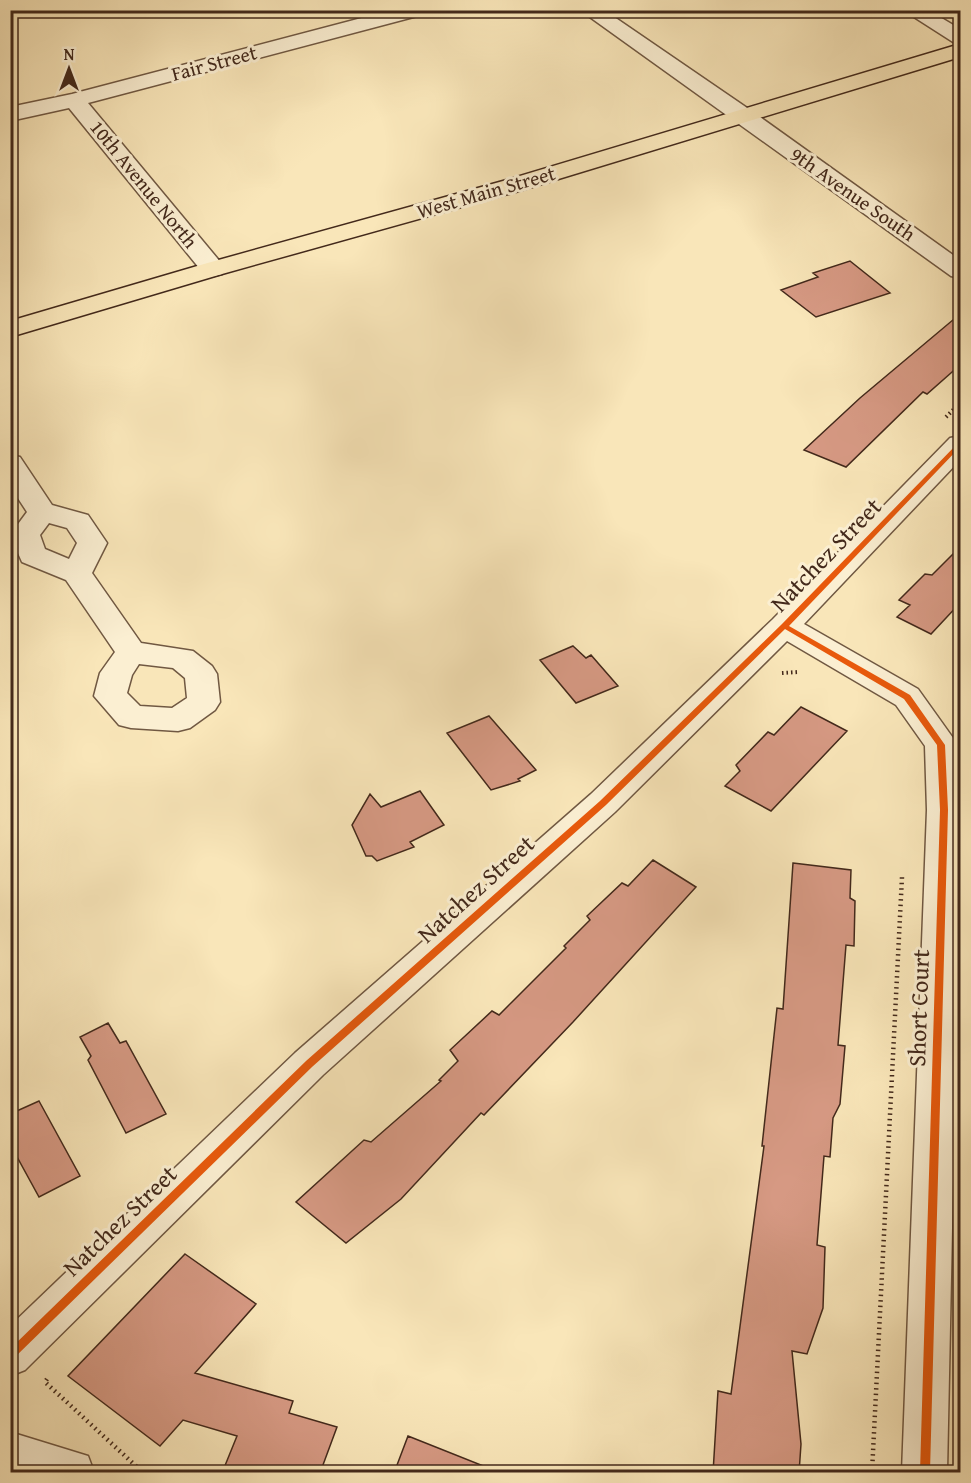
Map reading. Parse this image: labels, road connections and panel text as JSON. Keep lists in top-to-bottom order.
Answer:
{
  "streets": {
    "main road": ["West Main Street"],
    "street": [
      "Fair Street",
      "10th Avenue North",
      "9th Avenue South",
      "Natchez Street",
      "Short Court"
    ]
  },
  "crossings": [
    ["Fair Street", "10th Avenue North"],
    ["10th Avenue North", "West Main Street"],
    ["West Main Street", "9th Avenue South"],
    ["Natchez Street", "Short Court"]
  ],
  "north": "top"
}
